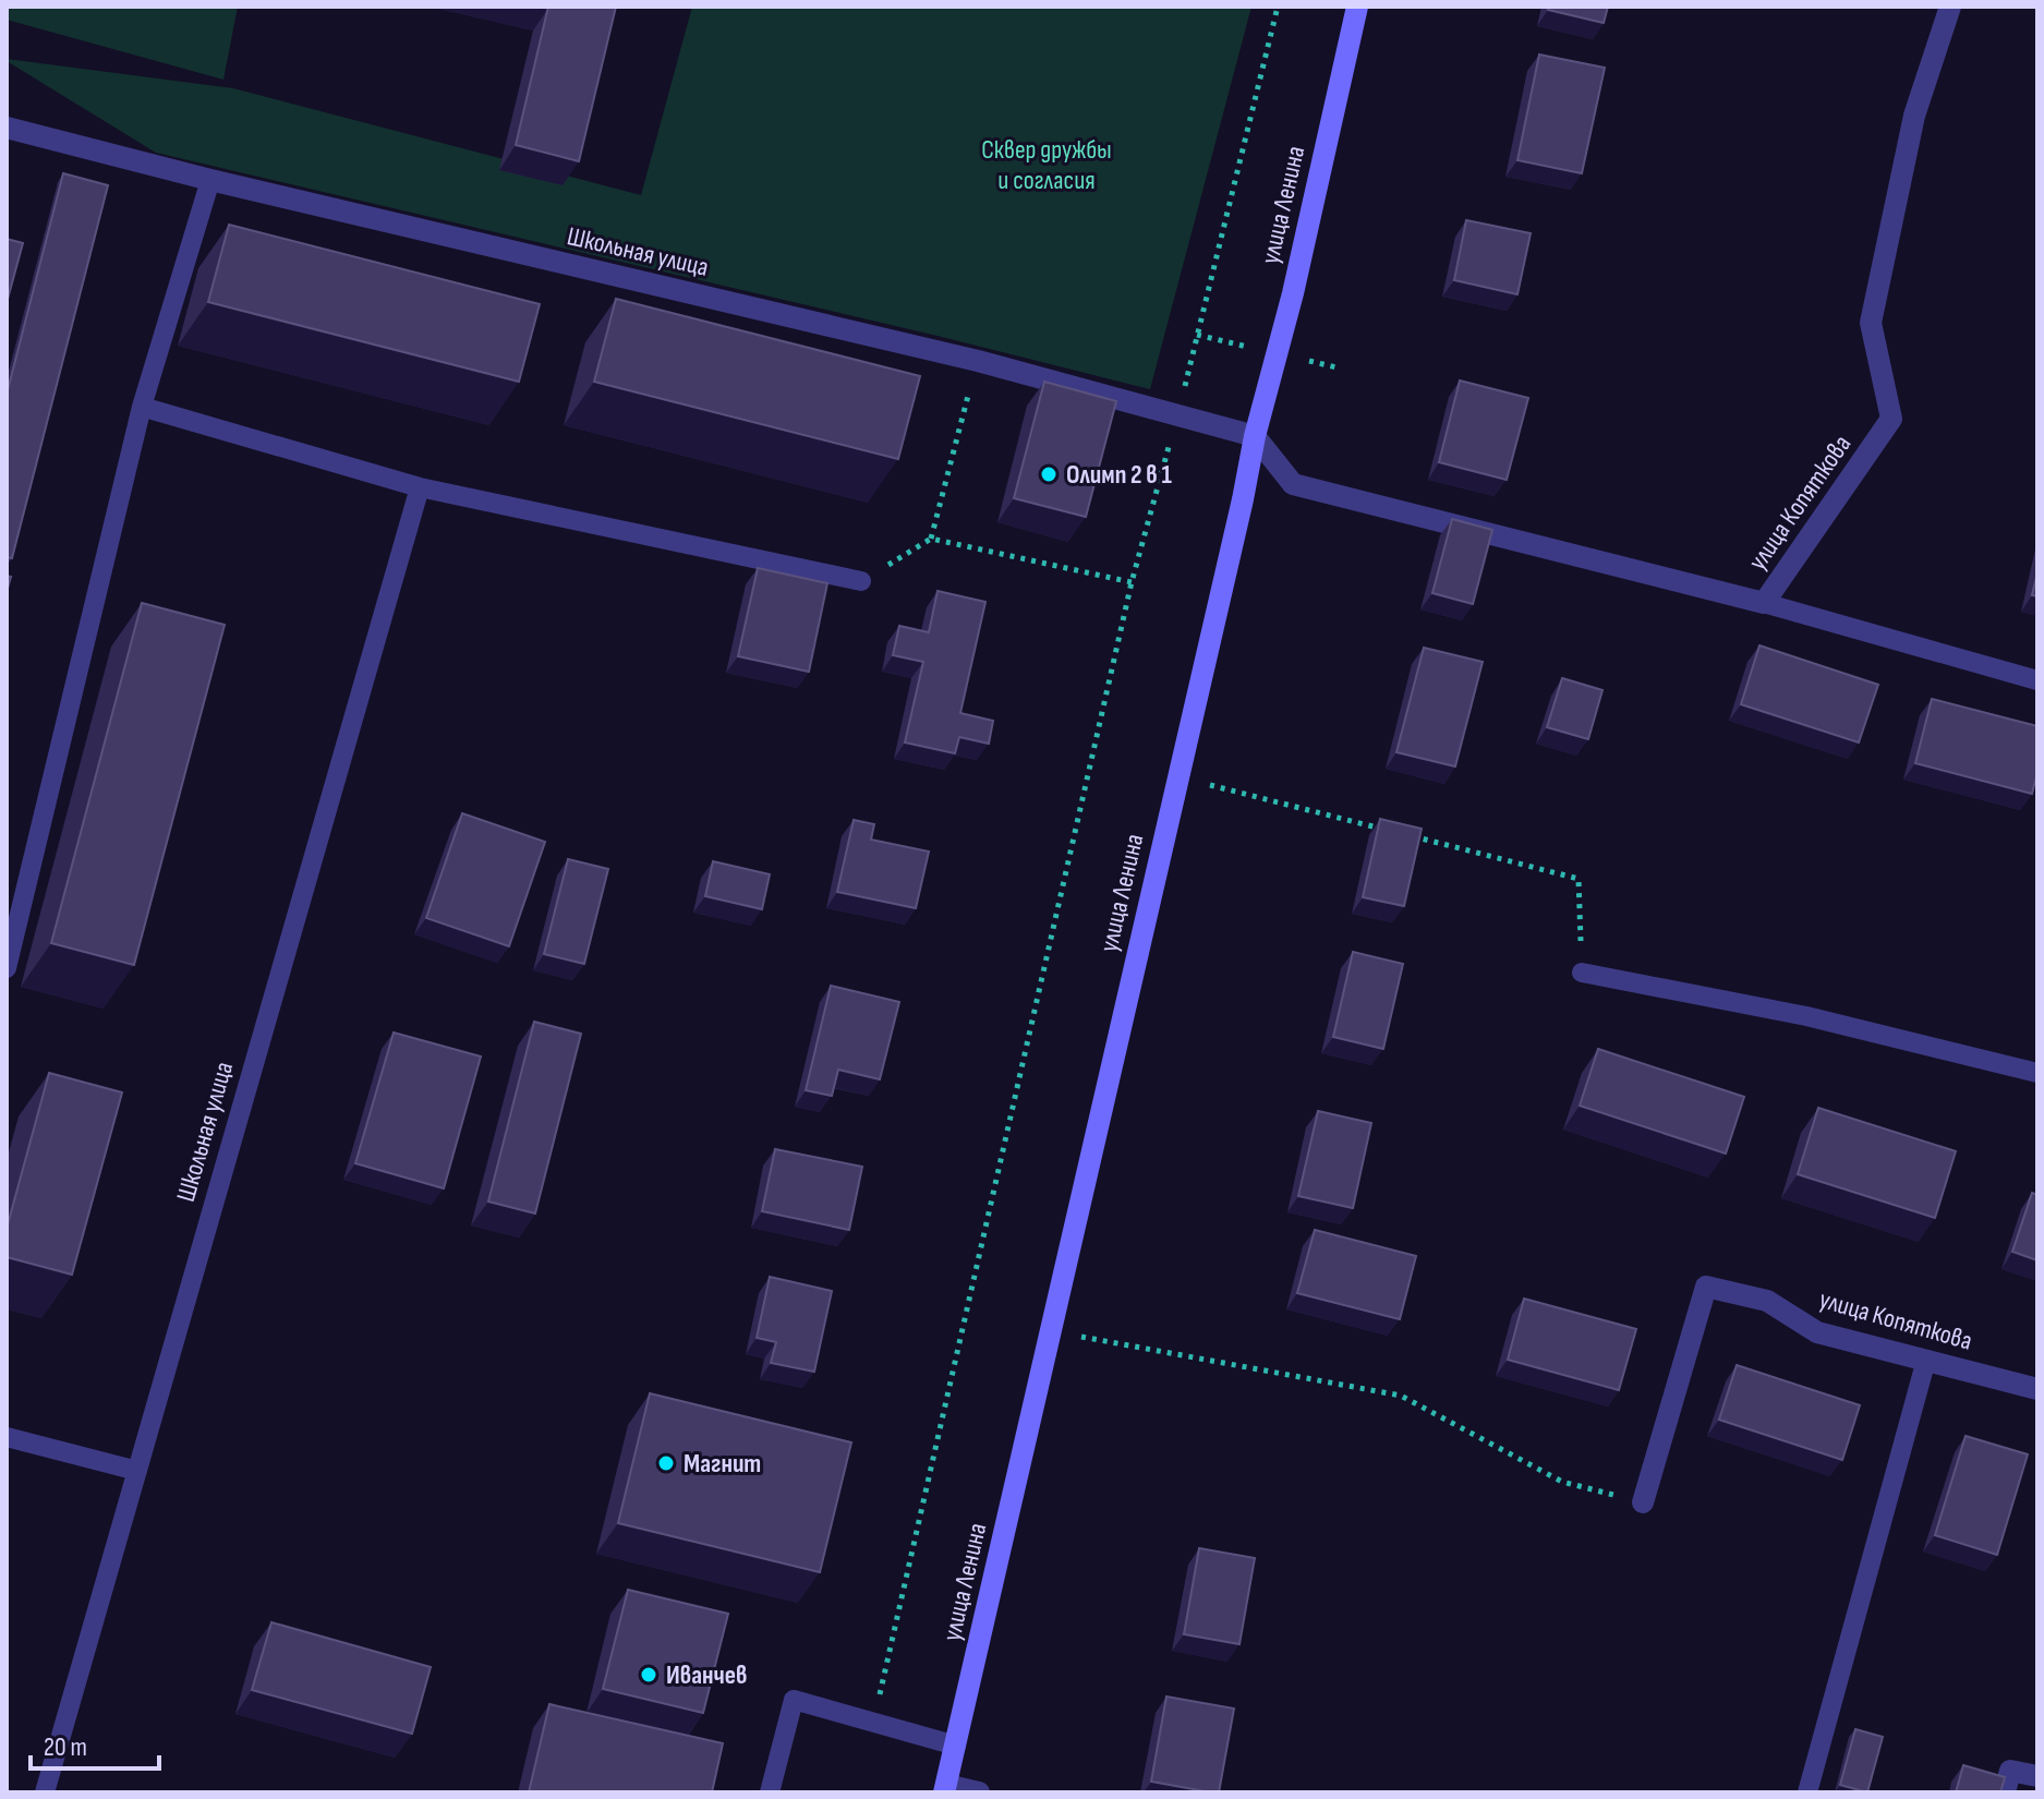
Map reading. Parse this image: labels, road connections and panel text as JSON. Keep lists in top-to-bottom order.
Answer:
{
  "streets": {
    "main road": ["улица Ленина"],
    "street": ["Школьная улица", "улица Копяткова"]
  },
  "crossings": [
    ["улица Ленина", "Школьная улица"],
    ["улица Ленина", "улица Копяткова"],
    ["Школьная улица", "улица Копяткова"]
  ],
  "parks": ["Сквер дружбы и согласия"],
  "places": ["Олимп 2 в 1", "Магнит", "Иванчев"],
  "scale_bar": "20 m"
}
